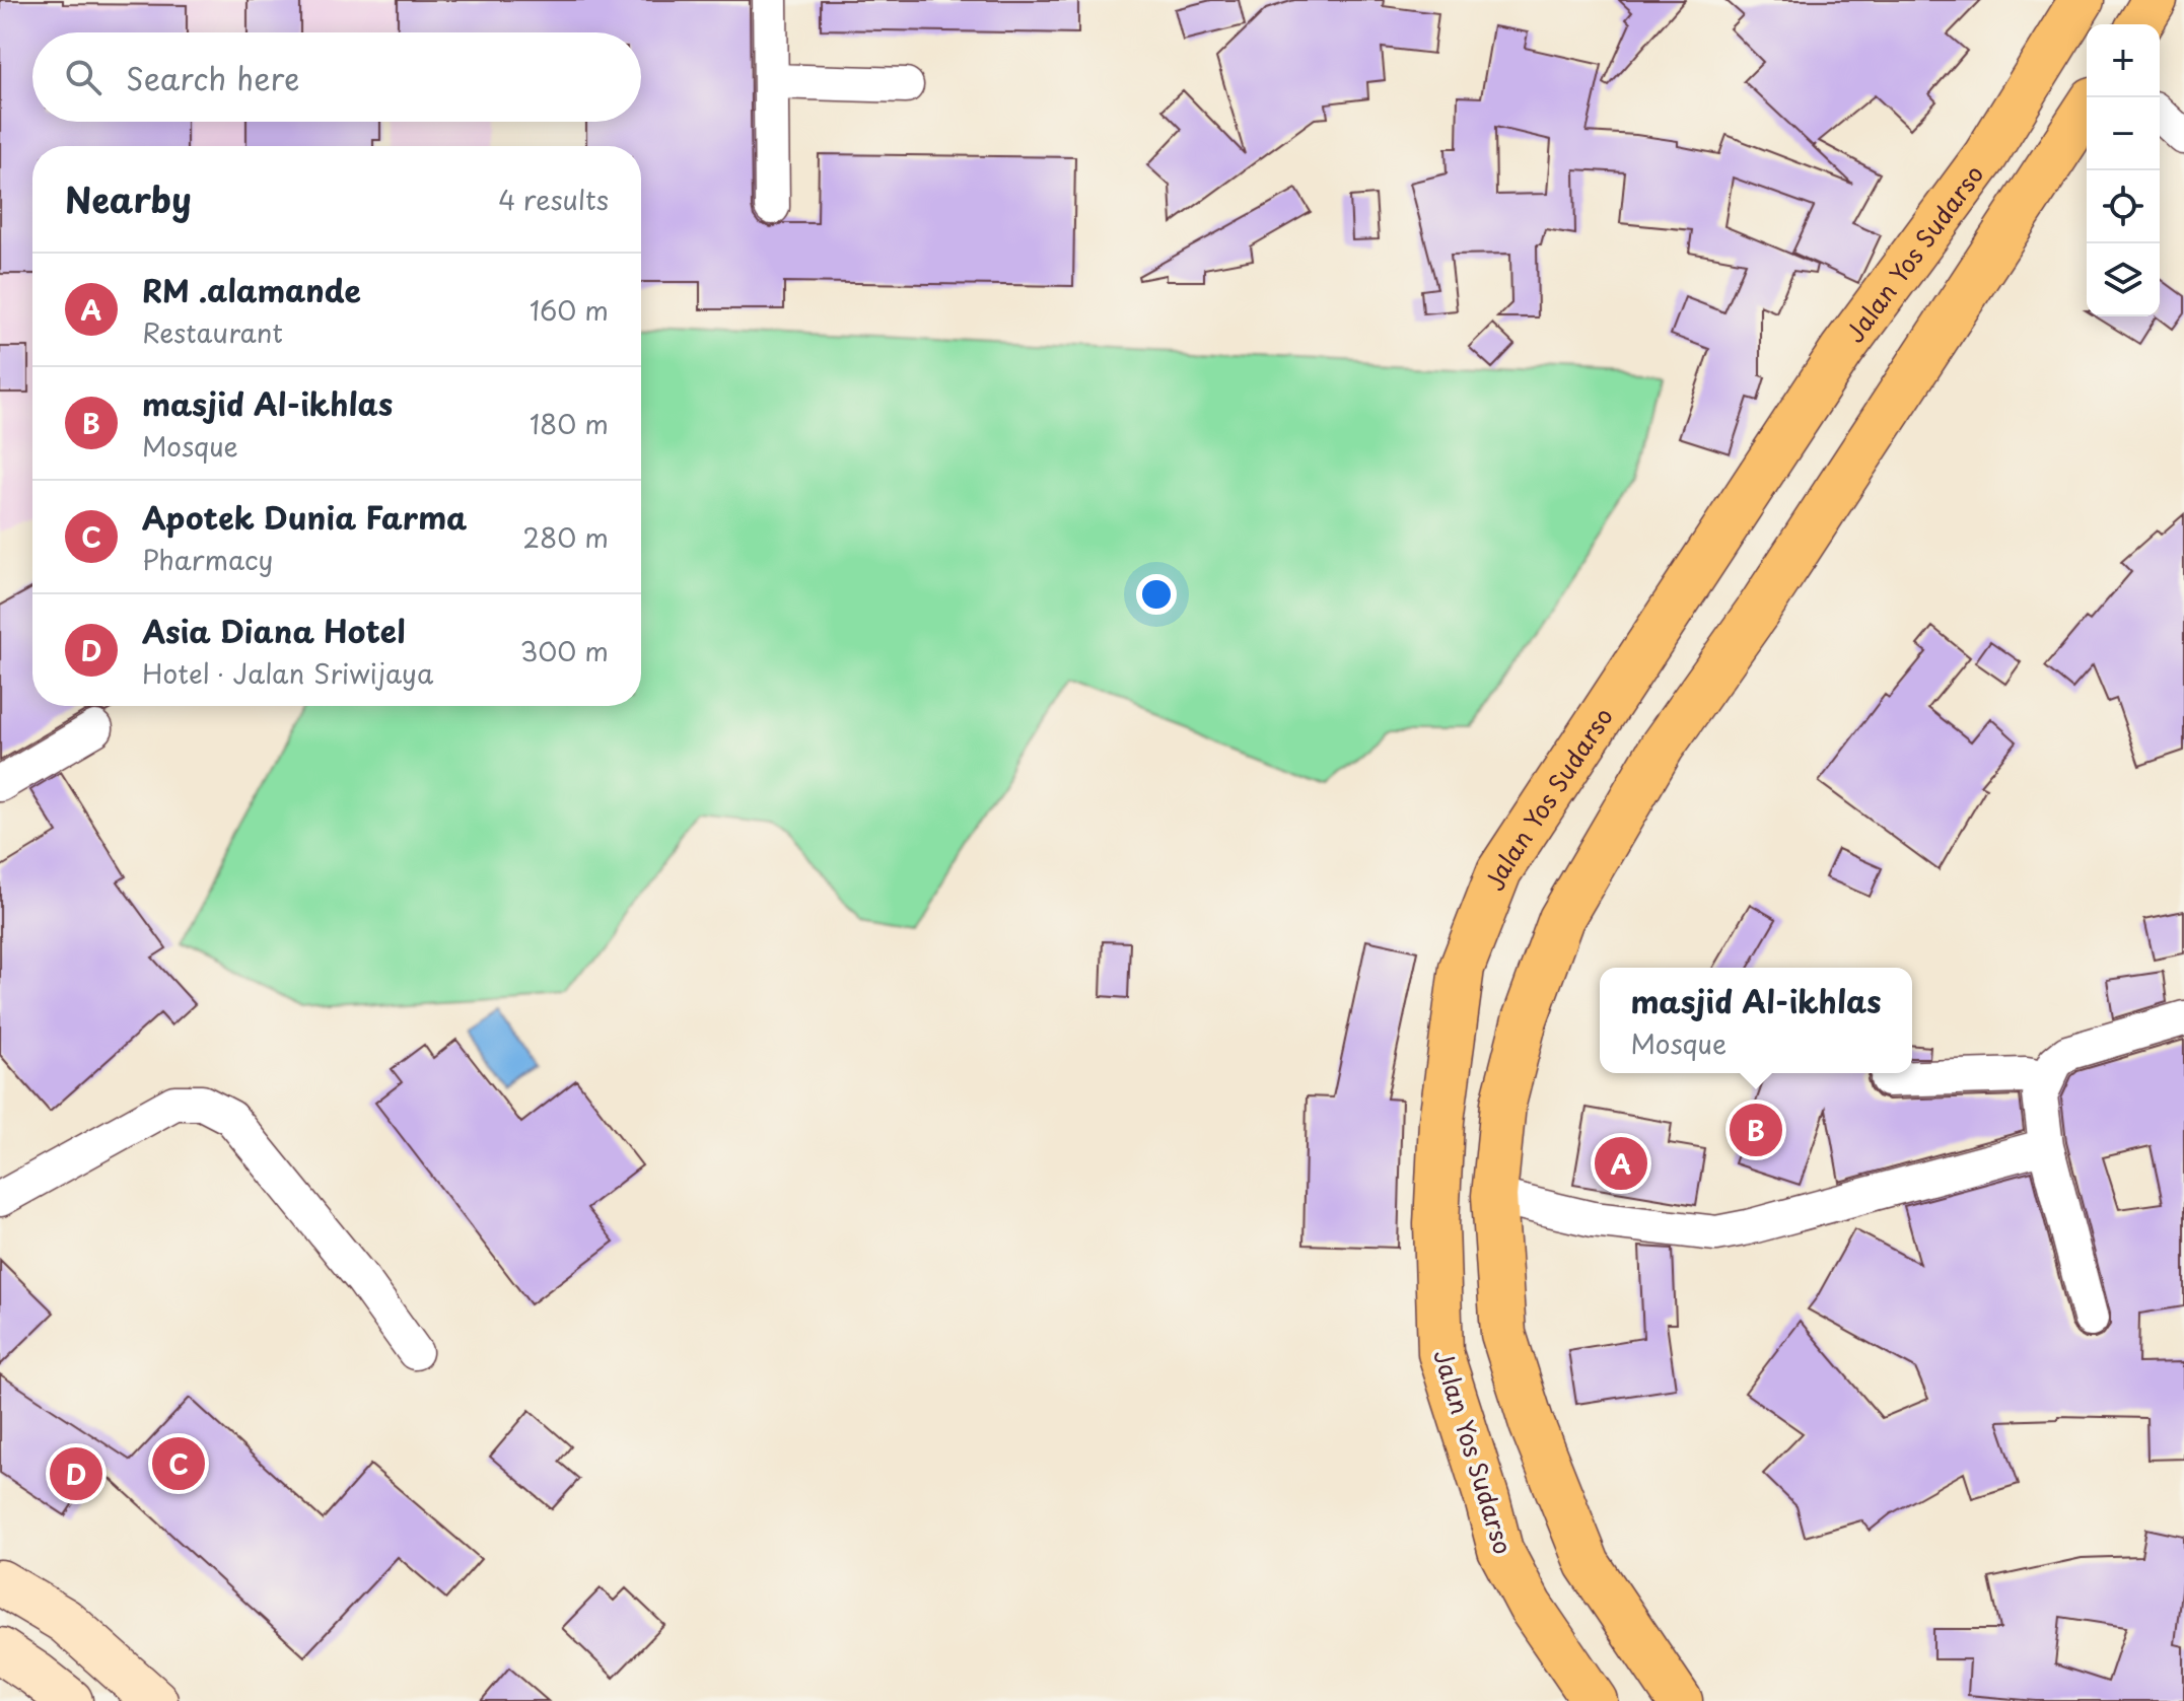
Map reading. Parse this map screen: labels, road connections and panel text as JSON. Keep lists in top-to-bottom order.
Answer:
{
  "streets": {
    "main road": ["Jalan Yos Sudarso"]
  },
  "page": {
    "map_buttons": ["+", "−"],
    "search": "Search here",
    "heading": ["Nearby", "4 results"],
    "list": [
      {
        "mark": "A",
        "name": "RM .alamande",
        "note": "Restaurant",
        "value": "160 m"
      },
      {
        "mark": "B",
        "name": "masjid Al-ikhlas",
        "note": "Mosque",
        "value": "180 m"
      },
      {
        "mark": "C",
        "name": "Apotek Dunia Farma",
        "note": "Pharmacy",
        "value": "280 m"
      },
      {
        "mark": "D",
        "name": "Asia Diana Hotel",
        "note": "Hotel · Jalan Sriwijaya",
        "value": "300 m"
      }
    ],
    "popup": ["masjid Al-ikhlas", "Mosque"],
    "pins": [
      "B",
      "A",
      "C",
      "D"
    ]
  }
}
